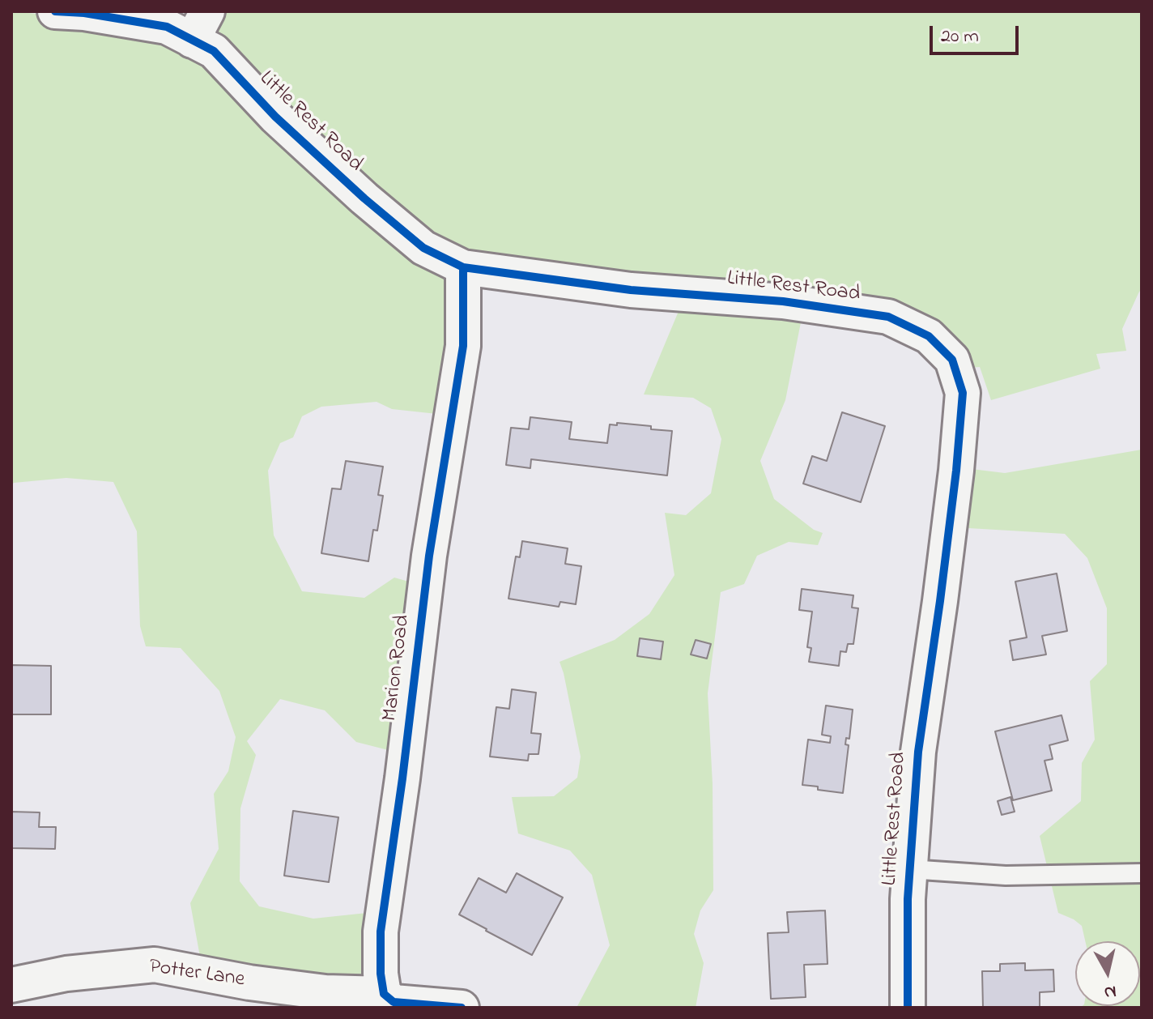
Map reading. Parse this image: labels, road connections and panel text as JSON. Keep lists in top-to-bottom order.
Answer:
{
  "streets": {
    "street": ["Little Rest Road", "Marion Road", "Potter Lane"]
  },
  "crossings": [
    ["Little Rest Road", "Marion Road"],
    ["Marion Road", "Potter Lane"]
  ],
  "scale_bar": "20 m",
  "north": "bottom"
}
